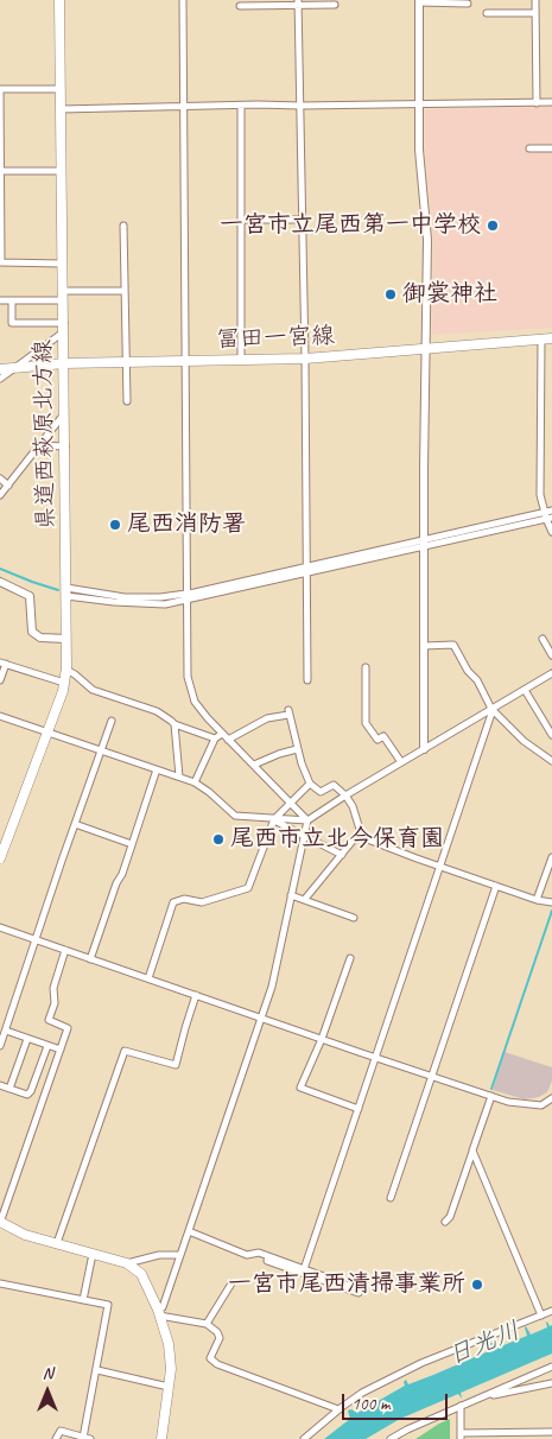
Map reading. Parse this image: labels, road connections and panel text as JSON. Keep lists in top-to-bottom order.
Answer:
{
  "streets": {
    "main road": ["冨田一宮線", "県道西萩原北方線"]
  },
  "crossings": [
    ["冨田一宮線", "県道西萩原北方線"]
  ],
  "water": ["日光川"],
  "places": [
    "一宮市立尾西第一中学校",
    "御裳神社",
    "尾西消防署",
    "尾西市立北今保育園",
    "一宮市尾西清掃事業所"
  ],
  "scale_bar": "100 m",
  "north": "top"
}
